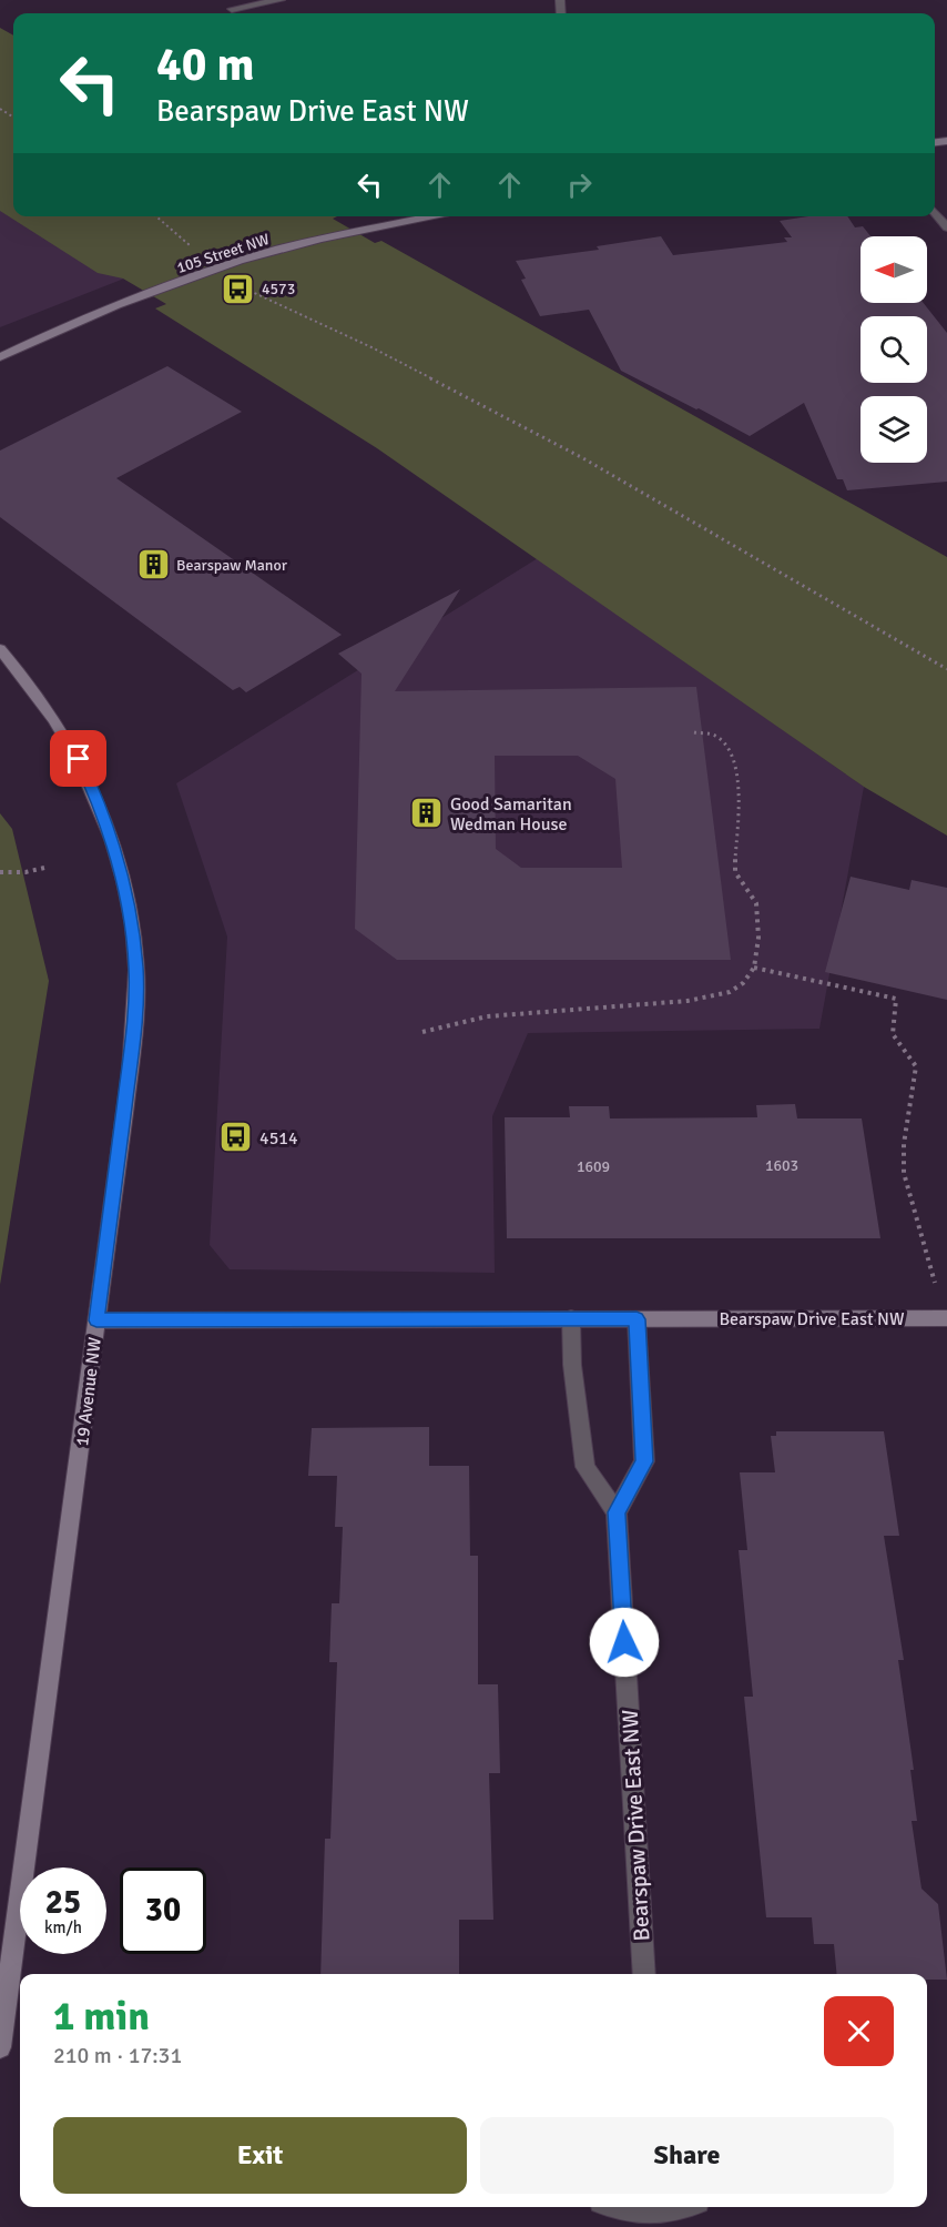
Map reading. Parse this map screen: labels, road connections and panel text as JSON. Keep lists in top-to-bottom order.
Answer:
{
  "streets": {
    "street": ["105 Street NW", "Bearspaw Drive East NW", "19 Avenue NW"]
  },
  "crossings": [
    ["Bearspaw Drive East NW", "19 Avenue NW"]
  ],
  "places": {
    "bus stop": ["4573", "4514"],
    "building": ["Bearspaw Manor", "Good Samaritan Wedman House"]
  },
  "house_numbers": ["1603", "1609"],
  "north": "left",
  "page": {
    "turn": ["40 m", "Bearspaw Drive East NW"],
    "speed": "25 km/h",
    "limit": "30",
    "heading": ["1 min", "210 m · 17:31"],
    "buttons": ["Exit", "Share"]
  }
}
